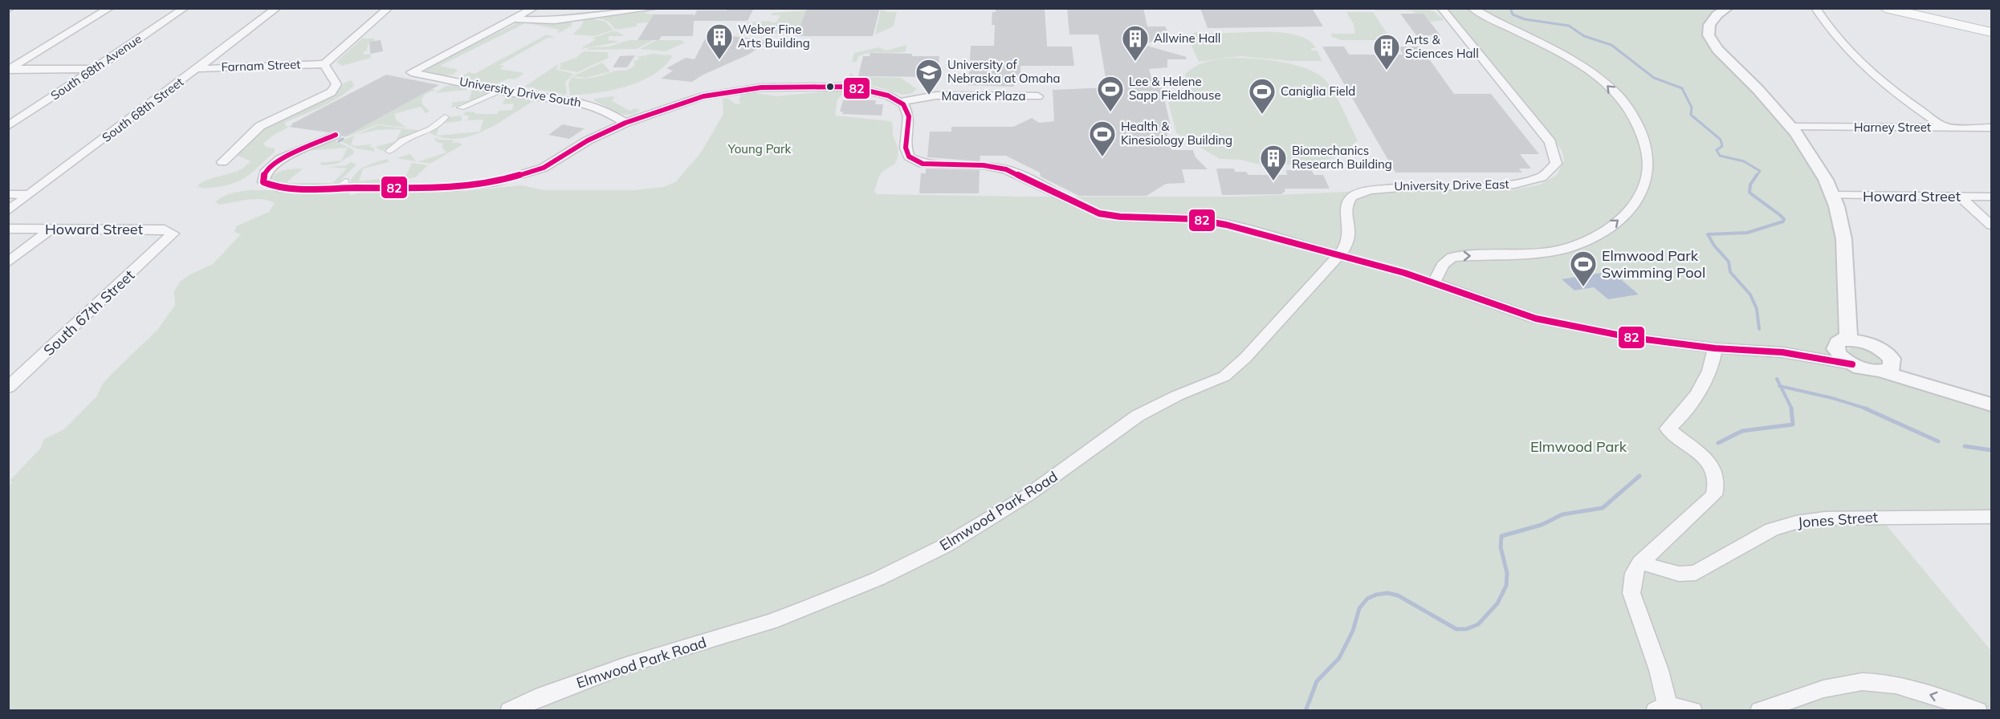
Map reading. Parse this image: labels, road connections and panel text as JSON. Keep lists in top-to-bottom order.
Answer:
{
  "streets": {
    "street": [
      "Farnam Street",
      "South 68th Avenue",
      "University Drive South",
      "Maverick Plaza",
      "South 68th Street",
      "Harney Street",
      "University Drive East",
      "Howard Street",
      "South 67th Street",
      "Elmwood Park Road",
      "Jones Street"
    ]
  },
  "crossings": [
    ["Farnam Street", "South 68th Street"],
    ["University Drive East", "Elmwood Park Road"],
    ["Howard Street", "South 67th Street"]
  ],
  "parks": ["Young Park", "Elmwood Park"],
  "places": {
    "building": [
      "Weber Fine Arts Building",
      "Allwine Hall",
      "Arts & Sciences Hall",
      "Biomechanics Research Building"
    ],
    "school or university": ["University of Nebraska at Omaha"],
    "sports": [
      "Lee & Helene Sapp Fieldhouse",
      "Caniglia Field",
      "Health & Kinesiology Building",
      "Elmwood Park Swimming Pool"
    ]
  },
  "lines": ["transit line 82"]
}
